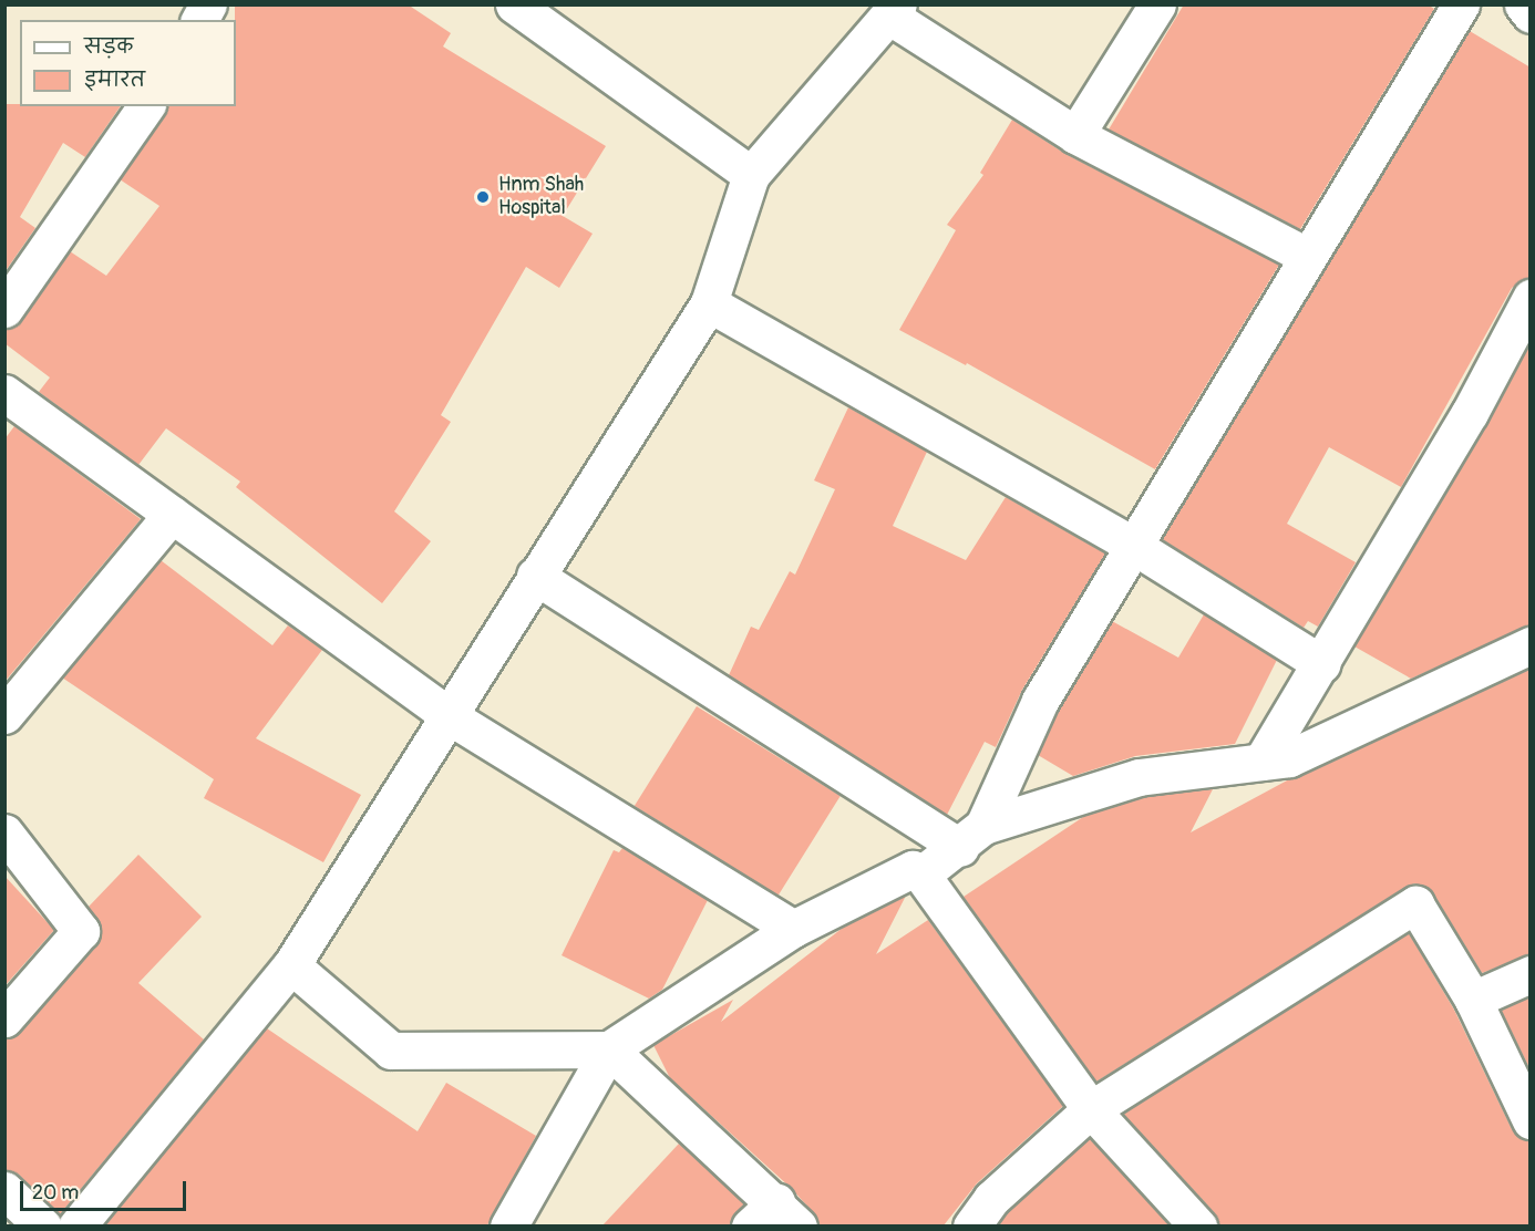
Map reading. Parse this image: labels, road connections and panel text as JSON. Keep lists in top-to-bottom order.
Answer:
{
  "places": ["Hnm Shah Hospital"],
  "legend": ["सड़क", "इमारत"],
  "scale_bar": "20 m"
}
